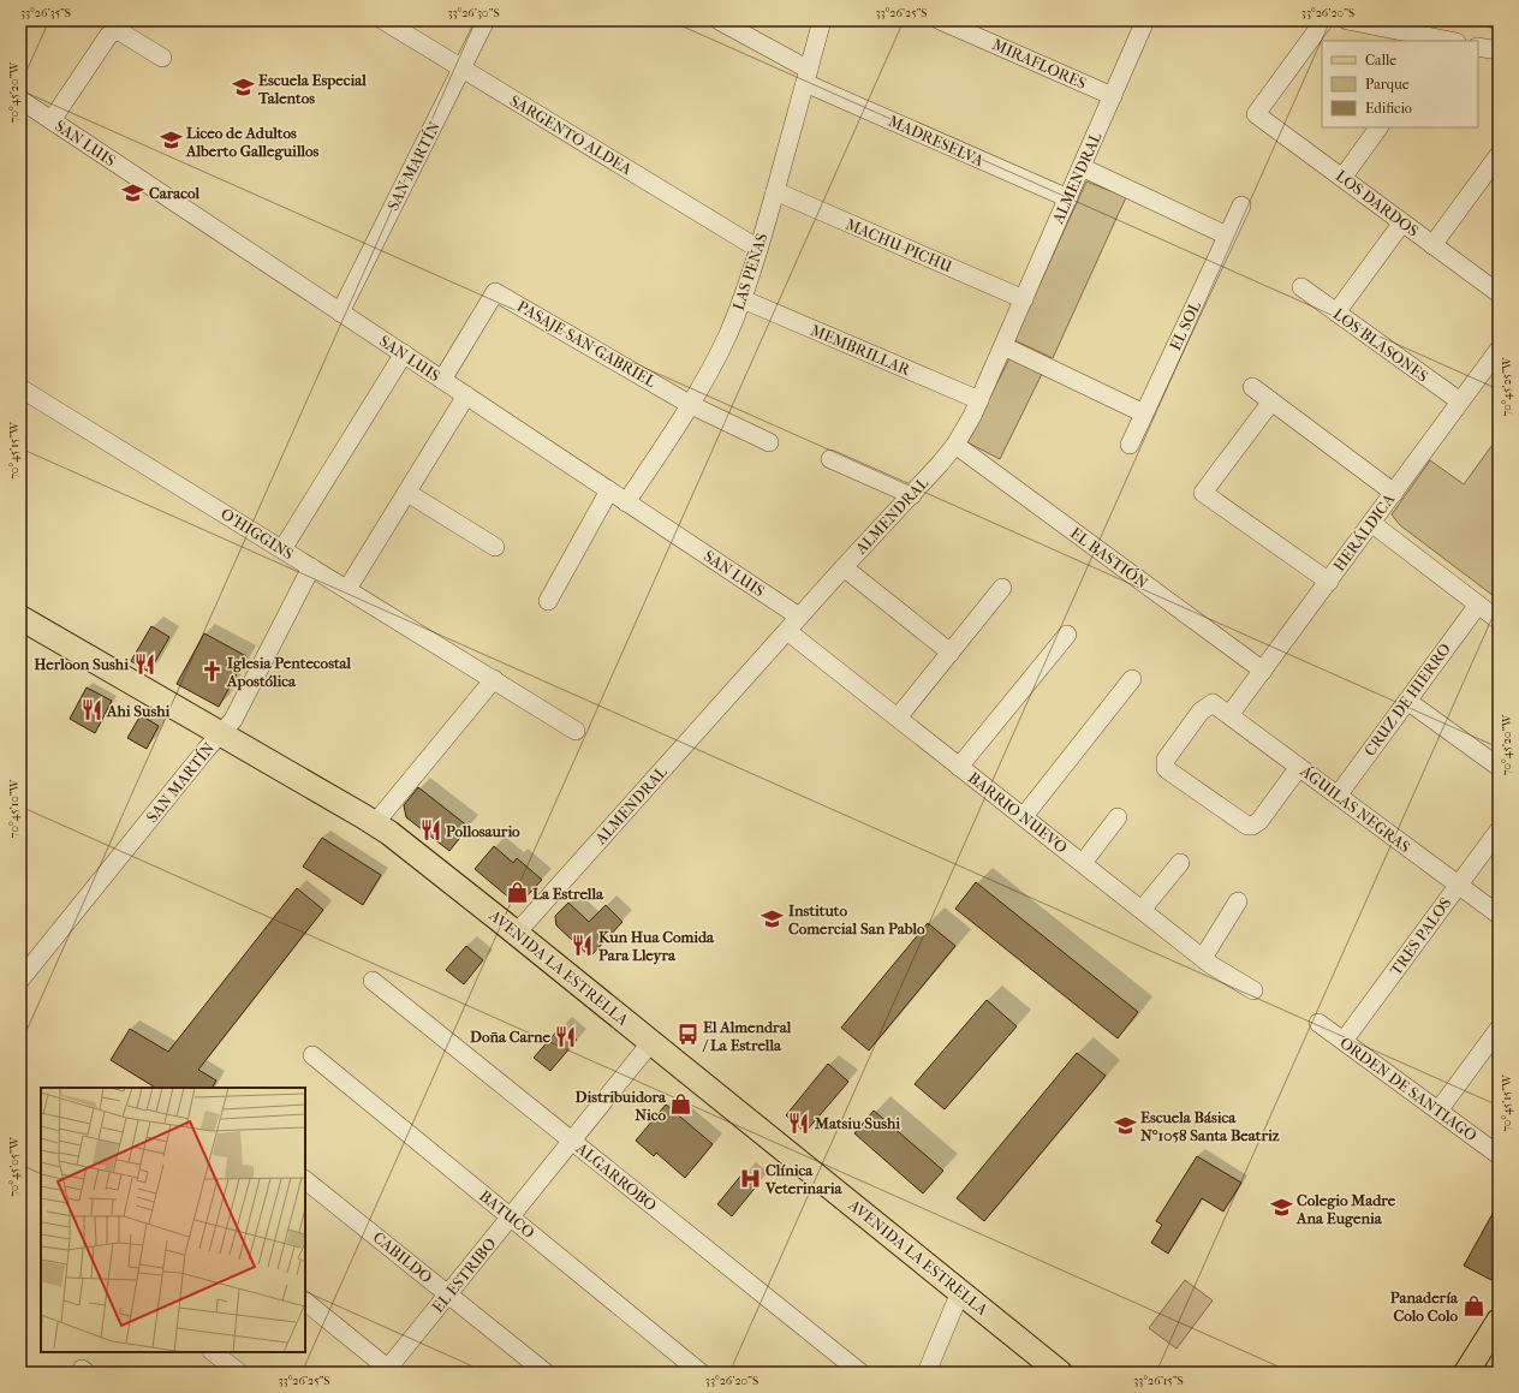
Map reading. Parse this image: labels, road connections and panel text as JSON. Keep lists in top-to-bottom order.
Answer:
{
  "streets": {
    "main road": ["AVENIDA LA ESTRELLA"],
    "street": [
      "MIRAFLORES",
      "SARGENTO ALDEA",
      "MADRESELVA",
      "SAN LUIS",
      "SAN MARTÍN",
      "ALMENDRAL",
      "LOS DARDOS",
      "MACHU-PICHU",
      "LAS PEÑAS",
      "EL SOL",
      "PASAJE SAN GABRIEL",
      "LOS BLASONES",
      "MEMBRILLAR",
      "HERÁLDICA",
      "O'HIGGINS",
      "EL BASTIÓN",
      "CRUZ DE HIERRO",
      "ÁGUILAS NEGRAS",
      "BARRIO NUEVO",
      "TRES PALOS",
      "ORDEN DE SANTIAGO",
      "ALGARROBO",
      "BATUCO",
      "CABILDO",
      "EL ESTRIBO"
    ]
  },
  "crossings": [
    ["MIRAFLORES", "ALMENDRAL"],
    ["SARGENTO ALDEA", "SAN MARTÍN"],
    ["SARGENTO ALDEA", "LAS PEÑAS"],
    ["MADRESELVA", "ALMENDRAL"],
    ["MADRESELVA", "LAS PEÑAS"],
    ["SAN LUIS", "SAN MARTÍN"],
    ["SAN LUIS", "ALMENDRAL"],
    ["SAN LUIS", "LAS PEÑAS"],
    ["SAN LUIS", "PASAJE SAN GABRIEL"],
    ["SAN MARTÍN", "O'HIGGINS"],
    ["SAN MARTÍN", "AVENIDA LA ESTRELLA"],
    ["ALMENDRAL", "MACHU-PICHU"],
    ["ALMENDRAL", "MEMBRILLAR"],
    ["ALMENDRAL", "EL BASTIÓN"],
    ["ALMENDRAL", "BARRIO NUEVO"],
    ["ALMENDRAL", "AVENIDA LA ESTRELLA"],
    ["MACHU-PICHU", "LAS PEÑAS"],
    ["LAS PEÑAS", "PASAJE SAN GABRIEL"],
    ["LAS PEÑAS", "MEMBRILLAR"],
    ["LOS BLASONES", "HERÁLDICA"],
    ["HERÁLDICA", "EL BASTIÓN"],
    ["HERÁLDICA", "ÁGUILAS NEGRAS"],
    ["CRUZ DE HIERRO", "ÁGUILAS NEGRAS"],
    ["ÁGUILAS NEGRAS", "TRES PALOS"],
    ["TRES PALOS", "ORDEN DE SANTIAGO"],
    ["AVENIDA LA ESTRELLA", "EL ESTRIBO"],
    ["ALGARROBO", "EL ESTRIBO"],
    ["BATUCO", "EL ESTRIBO"],
    ["CABILDO", "EL ESTRIBO"]
  ],
  "places": {
    "school or university": [
      "Escuela Especial Talentos",
      "Liceo de Adultos Alberto Galleguillos",
      "Caracol",
      "Instituto Comercial San Pablo",
      "Escuela Básica N°1058 Santa Beatriz",
      "Colegio Madre Ana Eugenia"
    ],
    "restaurant": [
      "Herloon Sushi",
      "Ahi Sushi",
      "Pollosaurio",
      "Kun Hua Comida Para Lleyra",
      "Doña Carne",
      "Matsiu Sushi"
    ],
    "church": ["Iglesia Pentecostal Apostólica"],
    "shop": ["La Estrella", "Distribuidora Nico", "Panadería Colo Colo"],
    "bus stop": ["El Almendral / La Estrella"],
    "hospital": ["Clínica Veterinaria"]
  },
  "legend": ["Calle", "Parque", "Edificio"],
  "coordinates": [
    "33°26'35\"S",
    "33°26'30\"S",
    "33°26'25\"S",
    "33°26'20\"S",
    "70°45'20\"W",
    "70°45'25\"W",
    "70°45'15\"W",
    "70°45'10\"W",
    "70°45'05\"W",
    "33°26'15\"S"
  ]
}
